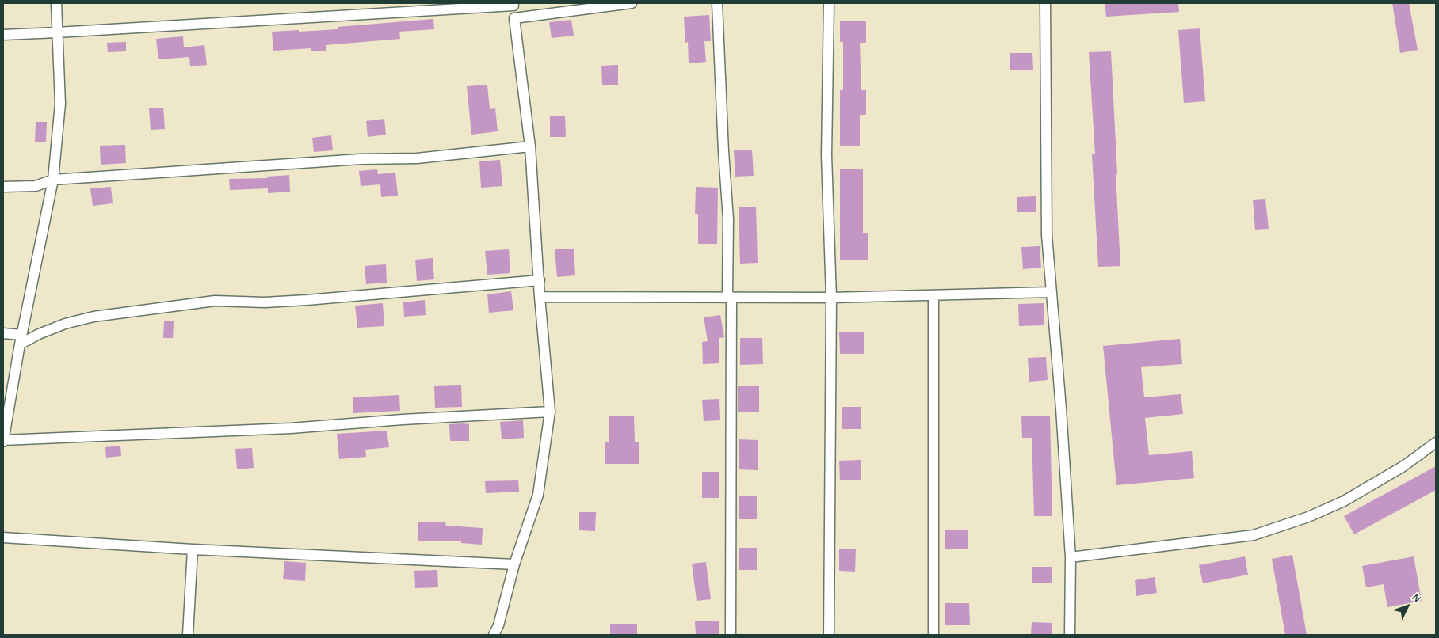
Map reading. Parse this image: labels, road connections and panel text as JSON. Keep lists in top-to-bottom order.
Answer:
{
  "north": "top right"
}
